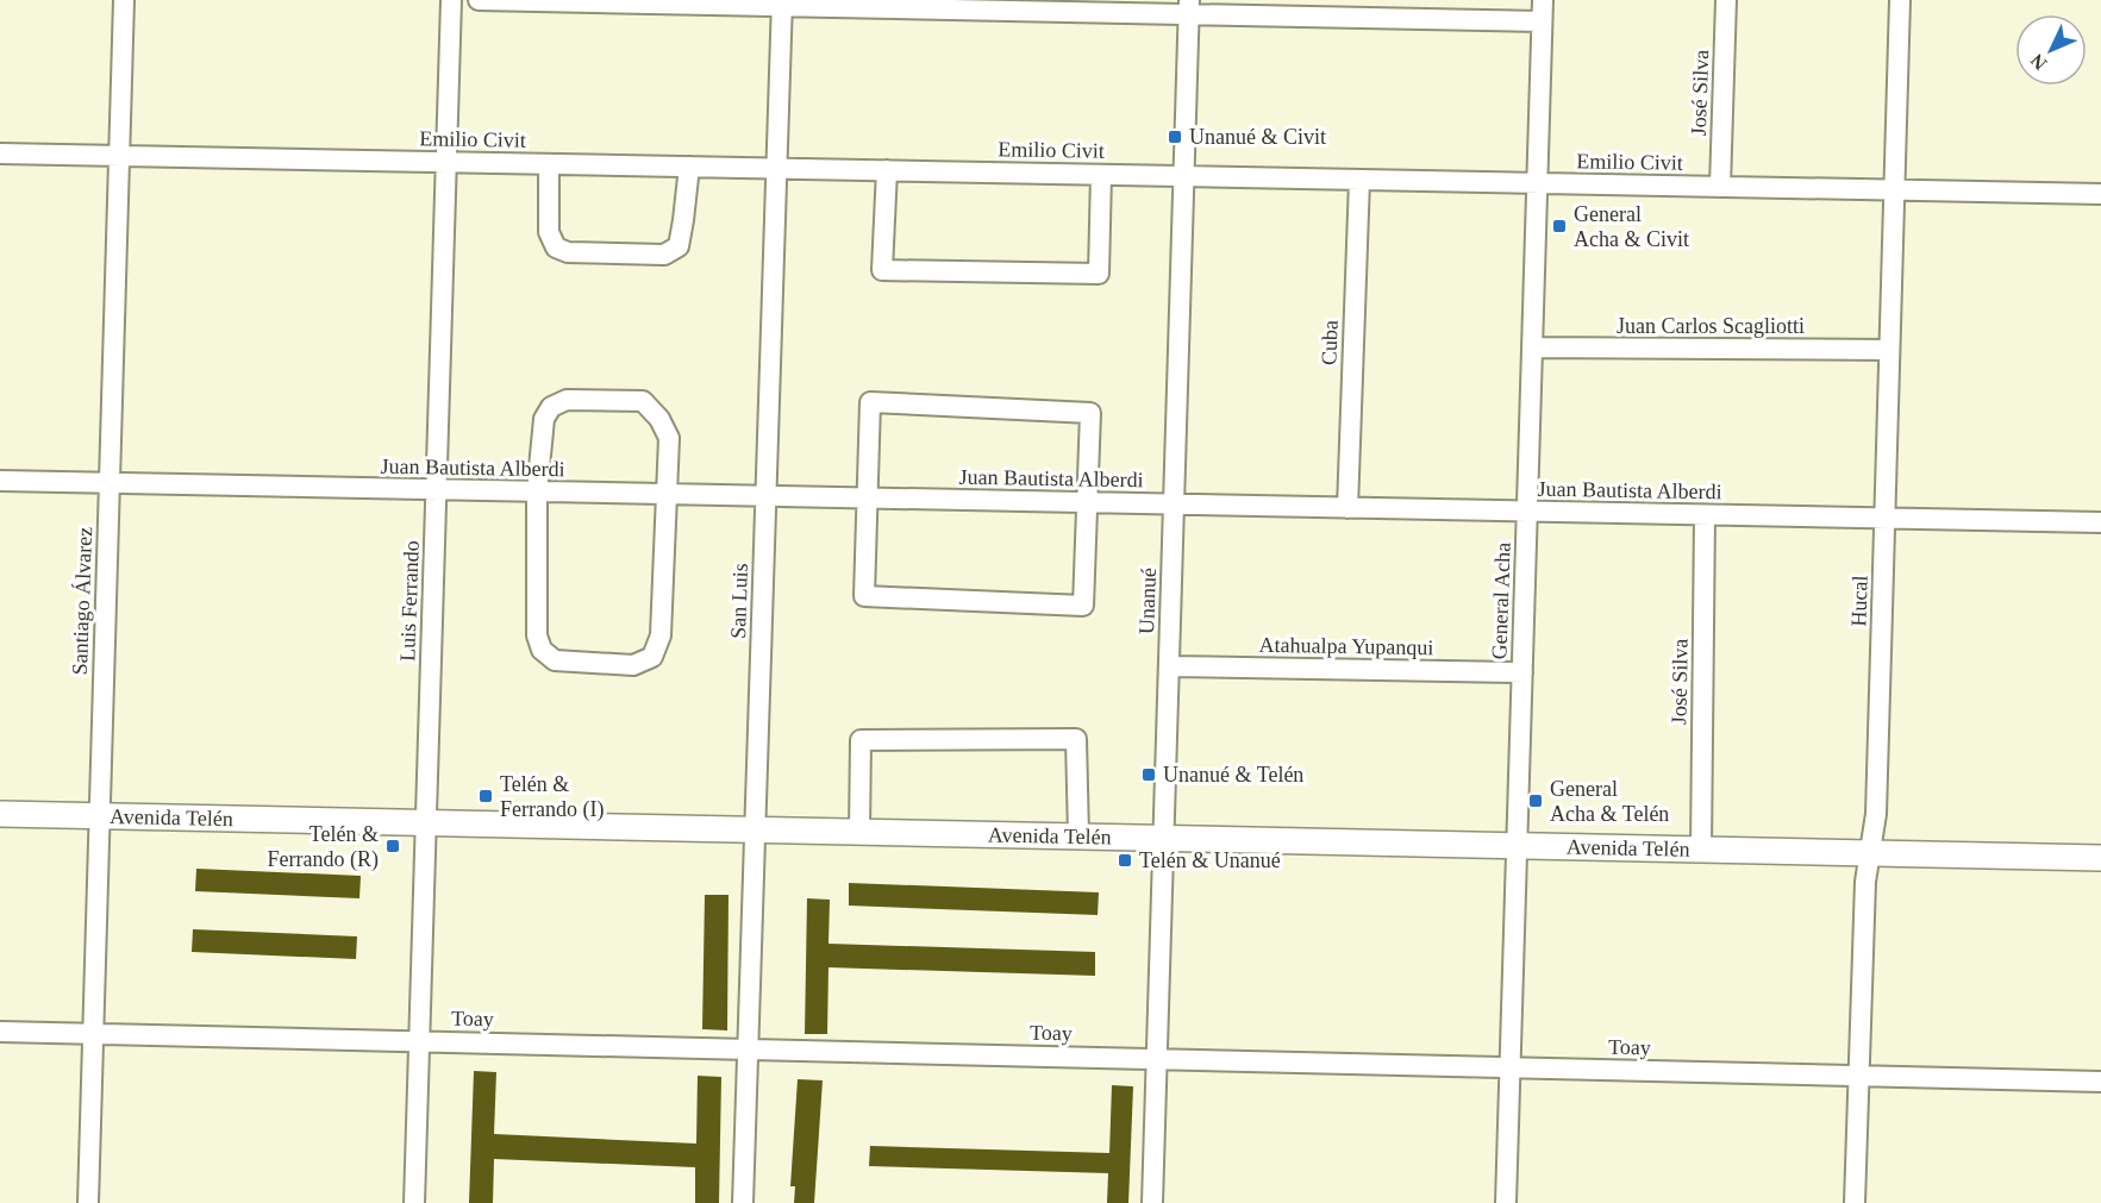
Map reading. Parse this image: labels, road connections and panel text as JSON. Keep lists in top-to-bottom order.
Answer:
{
  "streets": {
    "main road": ["Avenida Telén"],
    "street": [
      "José Silva",
      "Emilio Civit",
      "Juan Carlos Scagliotti",
      "Cuba",
      "Juan Bautista Alberdi",
      "Santiago Álvarez",
      "Luis Ferrando",
      "San Luis",
      "Unanué",
      "General Acha",
      "Hucal",
      "Atahualpa Yupanqui",
      "Toay"
    ]
  },
  "crossings": [
    ["José Silva", "Emilio Civit"],
    ["José Silva", "Juan Bautista Alberdi"],
    ["José Silva", "Avenida Telén"],
    ["Emilio Civit", "Cuba"],
    ["Emilio Civit", "Santiago Álvarez"],
    ["Emilio Civit", "Luis Ferrando"],
    ["Emilio Civit", "San Luis"],
    ["Emilio Civit", "Unanué"],
    ["Emilio Civit", "General Acha"],
    ["Emilio Civit", "Hucal"],
    ["Juan Carlos Scagliotti", "General Acha"],
    ["Juan Carlos Scagliotti", "Hucal"],
    ["Cuba", "Juan Bautista Alberdi"],
    ["Juan Bautista Alberdi", "Santiago Álvarez"],
    ["Juan Bautista Alberdi", "Luis Ferrando"],
    ["Juan Bautista Alberdi", "San Luis"],
    ["Juan Bautista Alberdi", "Unanué"],
    ["Juan Bautista Alberdi", "General Acha"],
    ["Juan Bautista Alberdi", "Hucal"],
    ["Santiago Álvarez", "Avenida Telén"],
    ["Santiago Álvarez", "Toay"],
    ["Luis Ferrando", "Avenida Telén"],
    ["Luis Ferrando", "Toay"],
    ["San Luis", "Avenida Telén"],
    ["San Luis", "Toay"],
    ["Unanué", "Atahualpa Yupanqui"],
    ["Unanué", "Avenida Telén"],
    ["Unanué", "Toay"],
    ["General Acha", "Atahualpa Yupanqui"],
    ["General Acha", "Avenida Telén"],
    ["General Acha", "Toay"],
    ["Hucal", "Avenida Telén"],
    ["Hucal", "Toay"]
  ],
  "places": {
    "transit": [
      "Unanué & Civit",
      "General Acha & Civit",
      "Unanué & Telén",
      "Telén & Ferrando (I)",
      "General Acha & Telén",
      "Telén & Ferrando (R)",
      "Telén & Unanué"
    ]
  },
  "north": "bottom left"
}
